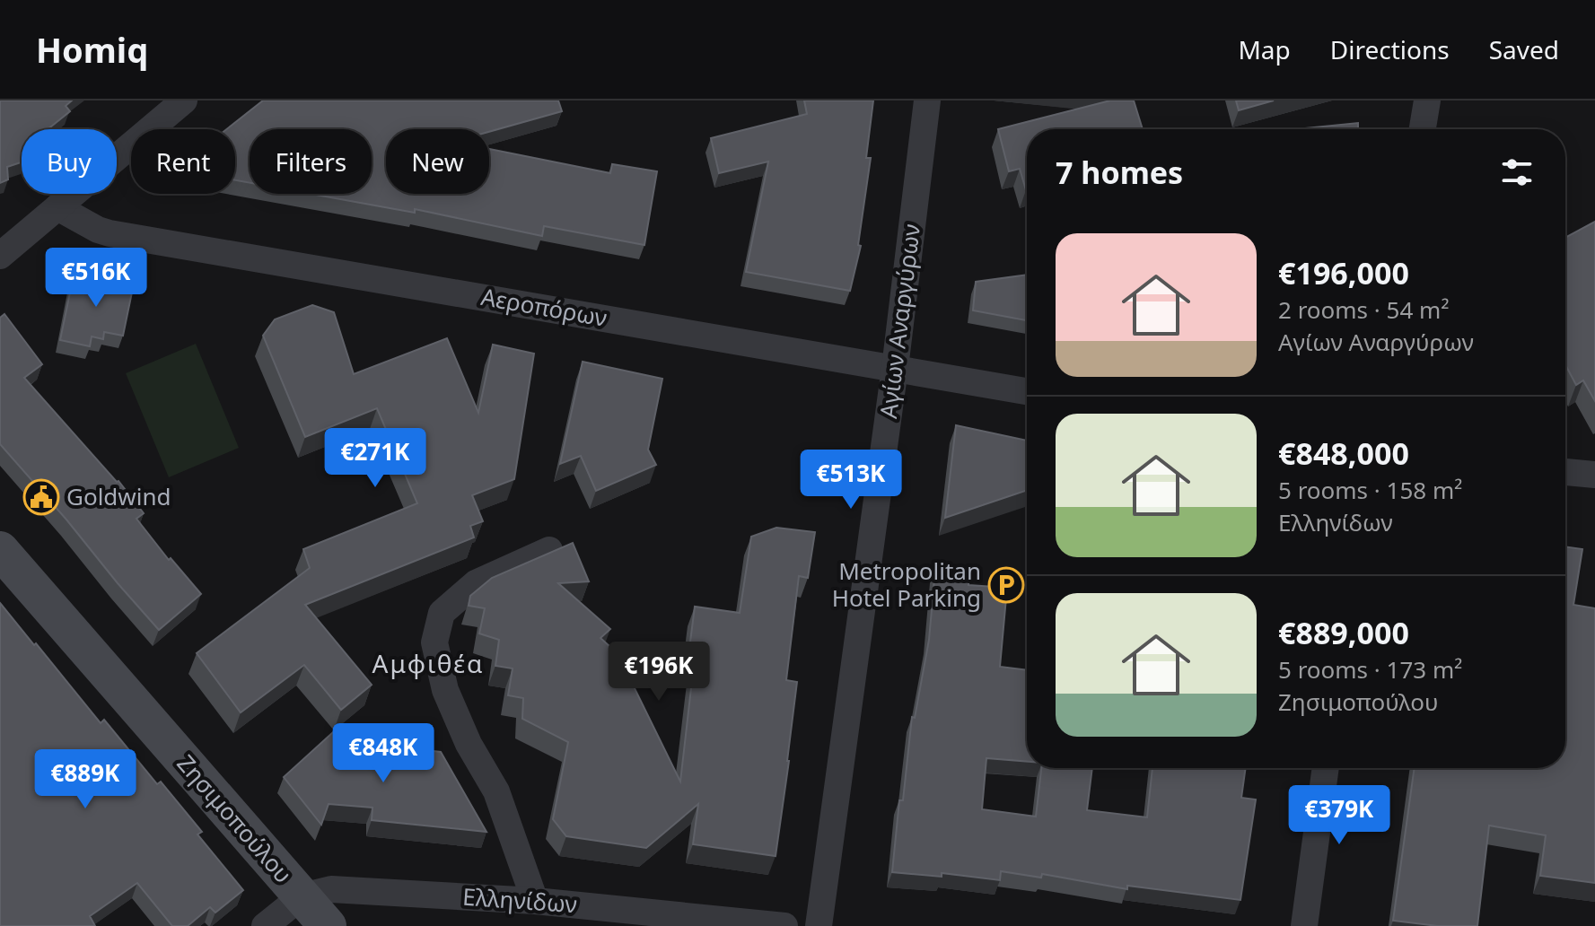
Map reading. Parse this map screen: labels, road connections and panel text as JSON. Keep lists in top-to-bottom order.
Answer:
{
  "streets": {
    "street": [
      "Αεροπόρων",
      "Αγίων Αναργύρων",
      "Ζησιμοπούλου",
      "Ελληνίδων"
    ]
  },
  "crossings": [
    ["Αεροπόρων", "Αγίων Αναργύρων"],
    ["Ζησιμοπούλου", "Ελληνίδων"]
  ],
  "districts": ["Αμφιθέα"],
  "places": {
    "public building": ["Goldwind"],
    "parking": ["Metropolitan Hotel Parking"]
  },
  "page": {
    "header": "Homiq",
    "nav": ["Map", "Directions", "Saved"],
    "chip": [
      "Buy",
      "Rent",
      "Filters",
      "New"
    ],
    "heading": "7 homes",
    "list": [
      {
        "name": "€196,000",
        "note": "2 rooms · 54 m² · Αγίων Αναργύρων"
      },
      {
        "name": "€848,000",
        "note": "5 rooms · 158 m² · Ελληνίδων"
      },
      {
        "name": "€889,000",
        "note": "5 rooms · 173 m² · Ζησιμοπούλου"
      }
    ],
    "price": [
      "€516K",
      "€271K",
      "€513K",
      "€196K",
      "€848K",
      "€889K",
      "€379K"
    ]
  }
}
